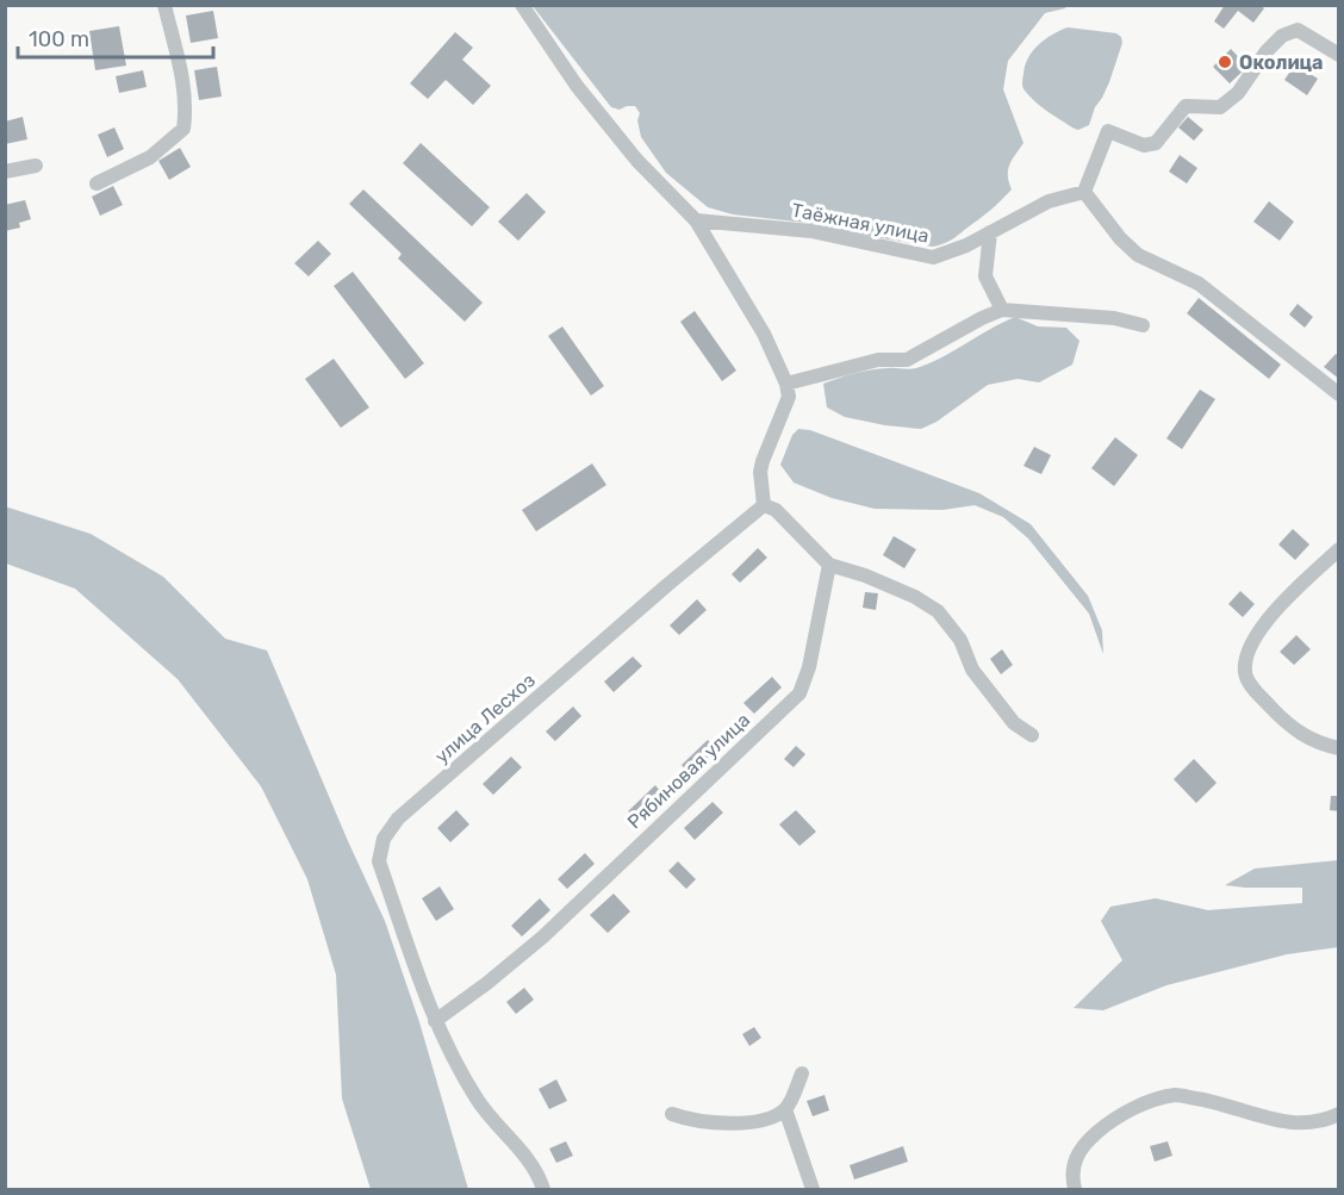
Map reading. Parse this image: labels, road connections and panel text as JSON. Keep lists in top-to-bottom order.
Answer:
{
  "streets": {
    "street": ["Таёжная улица", "улица Лесхоз", "Рябиновая улица"]
  },
  "crossings": [
    ["улица Лесхоз", "Рябиновая улица"]
  ],
  "places": ["Околица"],
  "scale_bar": "100 m"
}
